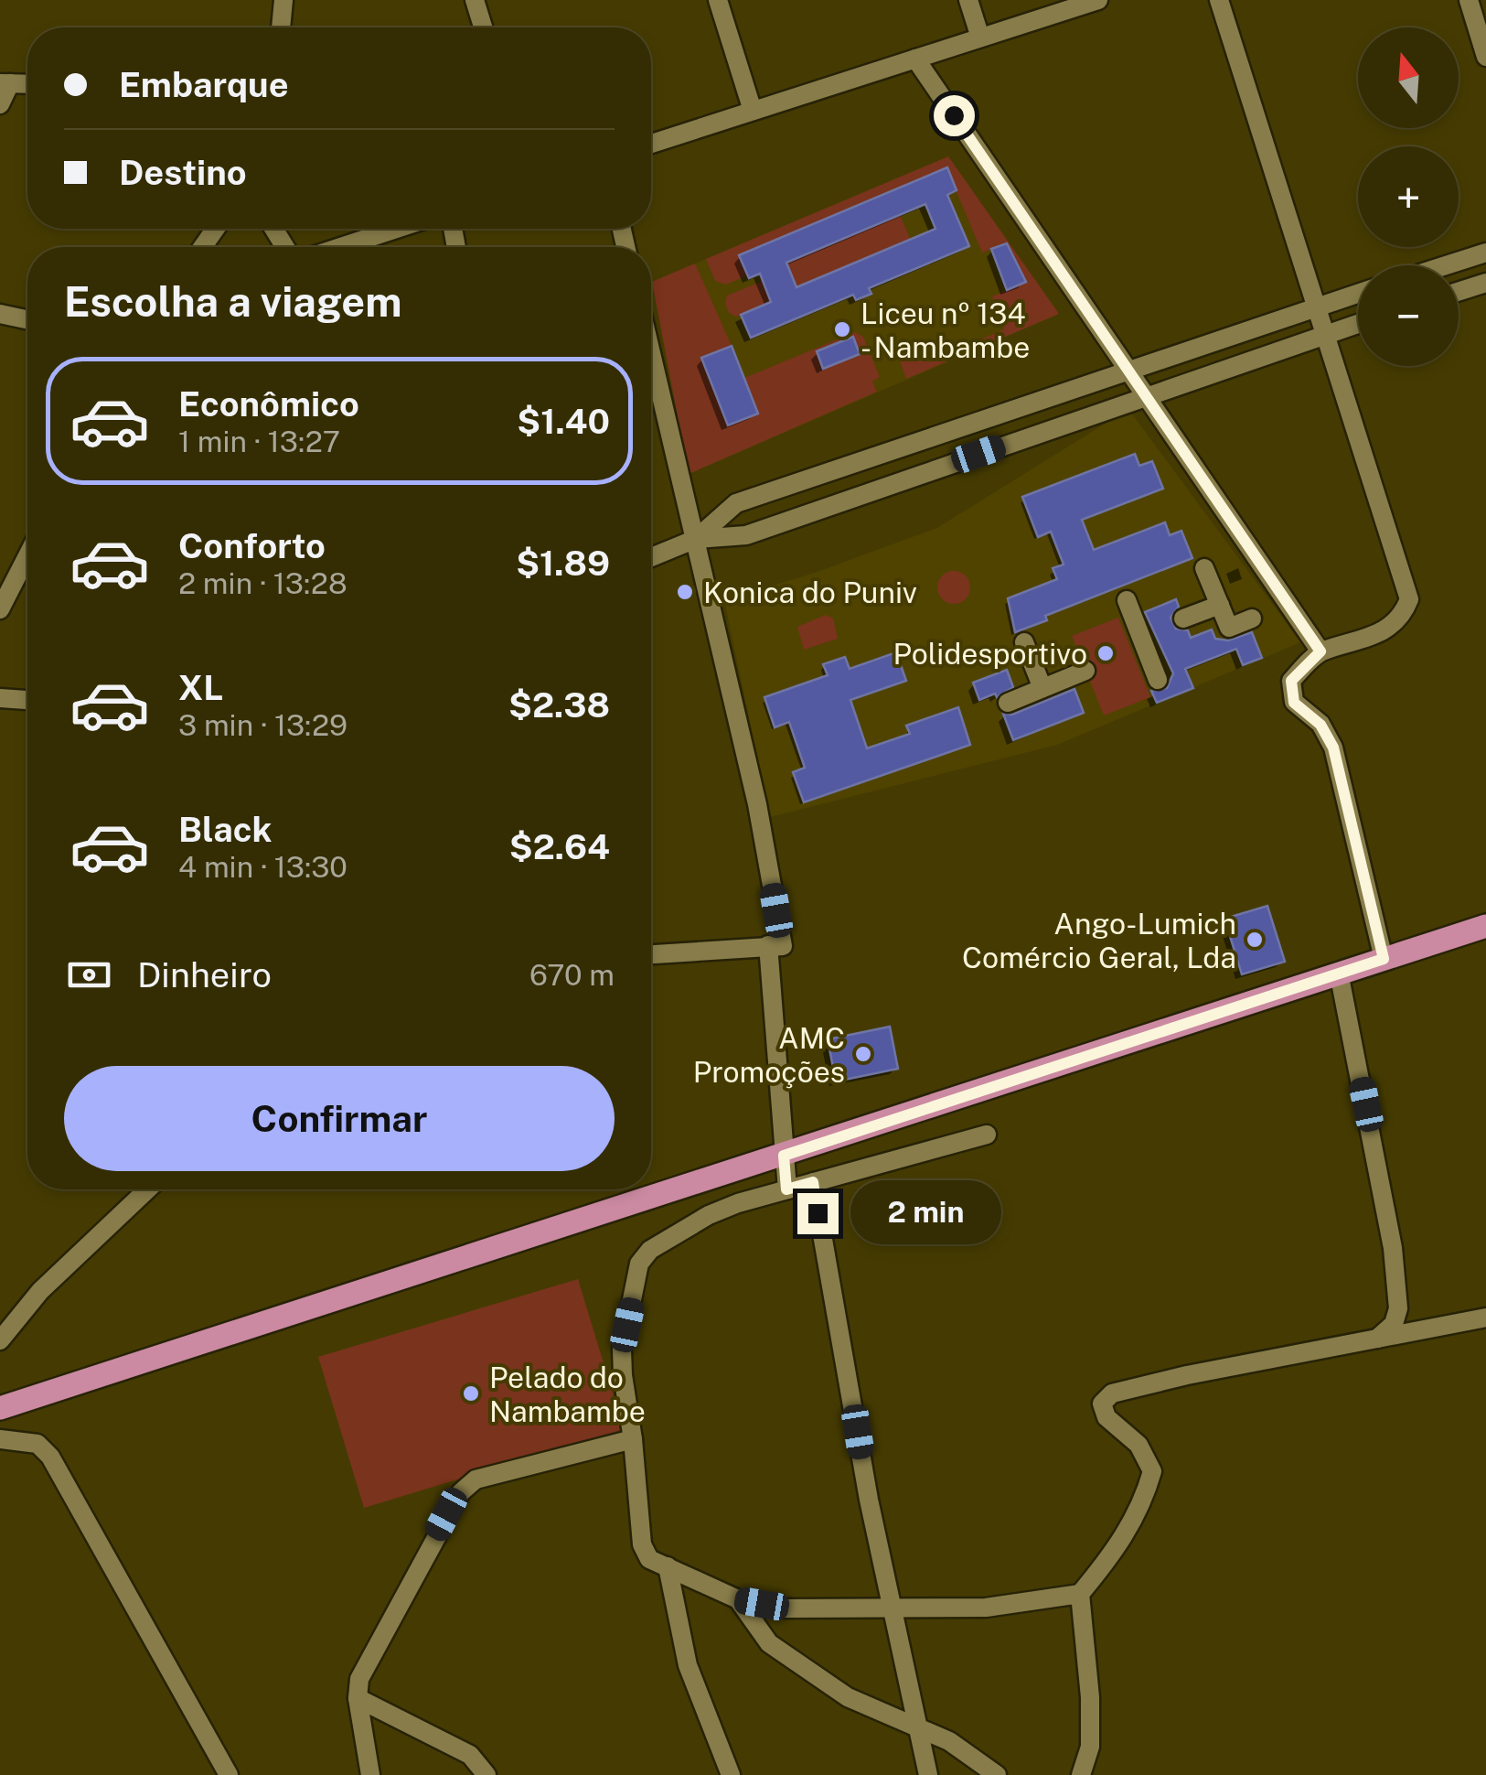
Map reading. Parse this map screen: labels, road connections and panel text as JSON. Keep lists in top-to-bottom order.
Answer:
{
  "places": [
    "Liceu nº 134 - Nambambe",
    "Konica do Puniv",
    "Polidesportivo",
    "Ango-Lumich Comércio Geral, Lda",
    "AMC Promoções",
    "Pelado do Nambambe"
  ],
  "north": "top",
  "page": {
    "map_buttons": ["+", "−"],
    "banner": ["Embarque", "Destino"],
    "heading": "Escolha a viagem",
    "list": [
      {
        "name": "Econômico",
        "note": "1 min · 13:27",
        "value": "$1.40"
      },
      {
        "name": "Conforto",
        "note": "2 min · 13:28",
        "value": "$1.89"
      },
      {
        "name": "XL",
        "note": "3 min · 13:29",
        "value": "$2.38"
      },
      {
        "name": "Black",
        "note": "4 min · 13:30",
        "value": "$2.64"
      }
    ],
    "pay": ["Dinheiro", "670 m"],
    "buttons": "Confirmar",
    "bubble": "2 min"
  }
}
